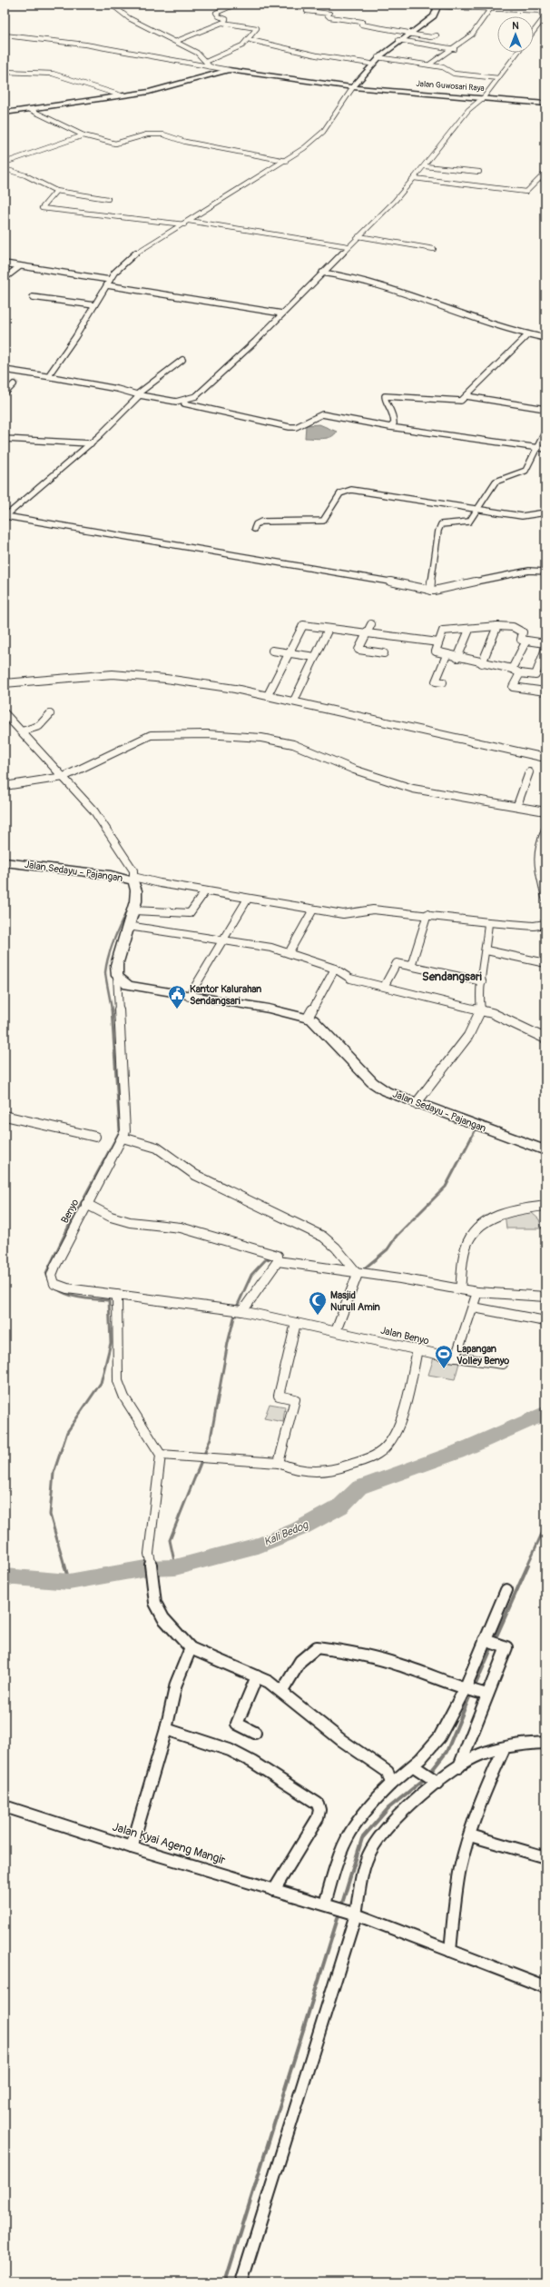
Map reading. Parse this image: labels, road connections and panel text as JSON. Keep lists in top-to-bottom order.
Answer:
{
  "streets": {
    "main road": ["Jalan Sedayu - Pajangan"],
    "street": [
      "Jalan Guwosari Raya",
      "Benyo",
      "Jalan Benyo",
      "Jalan Kyai Ageng Mangir"
    ]
  },
  "crossings": [
    ["Jalan Sedayu - Pajangan", "Benyo"],
    ["Benyo", "Jalan Benyo"]
  ],
  "districts": ["Sendangsari"],
  "water": ["Kali Bedog"],
  "places": {
    "public building": ["Kantor Kalurahan Sendangsari"],
    "mosque": ["Masjid Nurull Amin"],
    "sports": ["Lapangan Volley Benyo"]
  },
  "north": "top"
}
